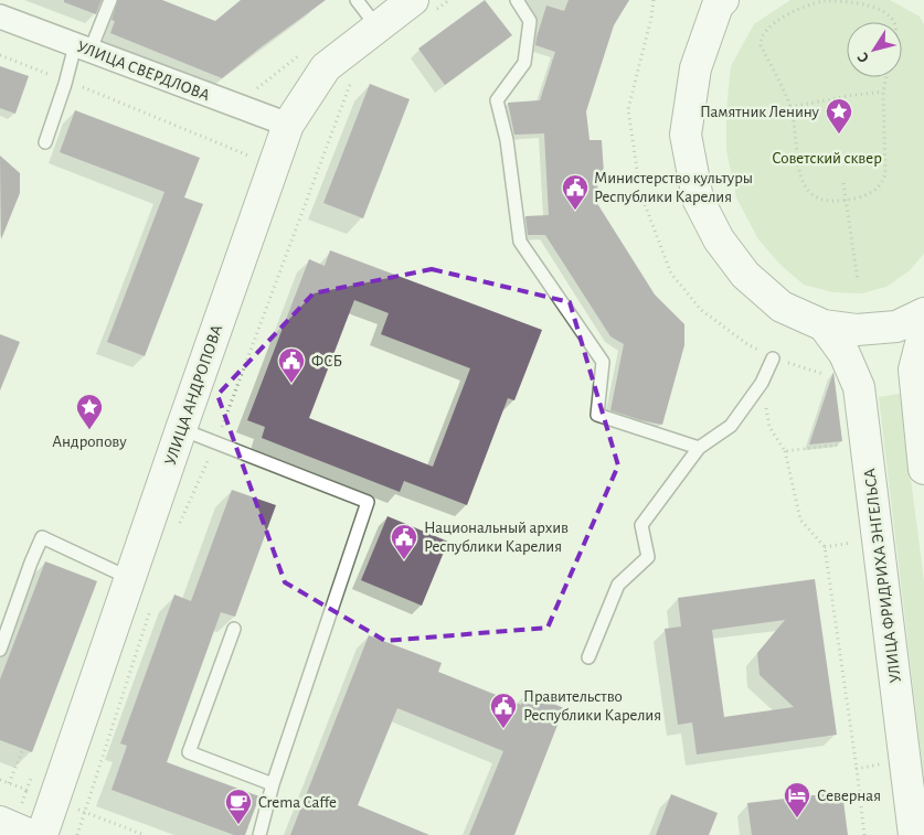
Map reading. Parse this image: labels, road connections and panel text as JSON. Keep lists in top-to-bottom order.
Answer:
{
  "streets": {
    "main road": ["УЛИЦА АНДРОПОВА", "УЛИЦА ФРИДРИХА ЭНГЕЛЬСА"],
    "street": ["УЛИЦА СВЕРДЛОВА"]
  },
  "crossings": [
    ["УЛИЦА СВЕРДЛОВА", "УЛИЦА АНДРОПОВА"]
  ],
  "parks": ["Советский сквер"],
  "places": {
    "place": ["Памятник Ленину", "Андропову"],
    "public building": [
      "Министерство культуры Республики Карелия",
      "ФСБ",
      "Национальный архив Республики Карелия",
      "Правительство Республики Карелия"
    ],
    "hotel": ["Северная"],
    "cafe": ["Crema Caffe"]
  },
  "north": "bottom left"
}
